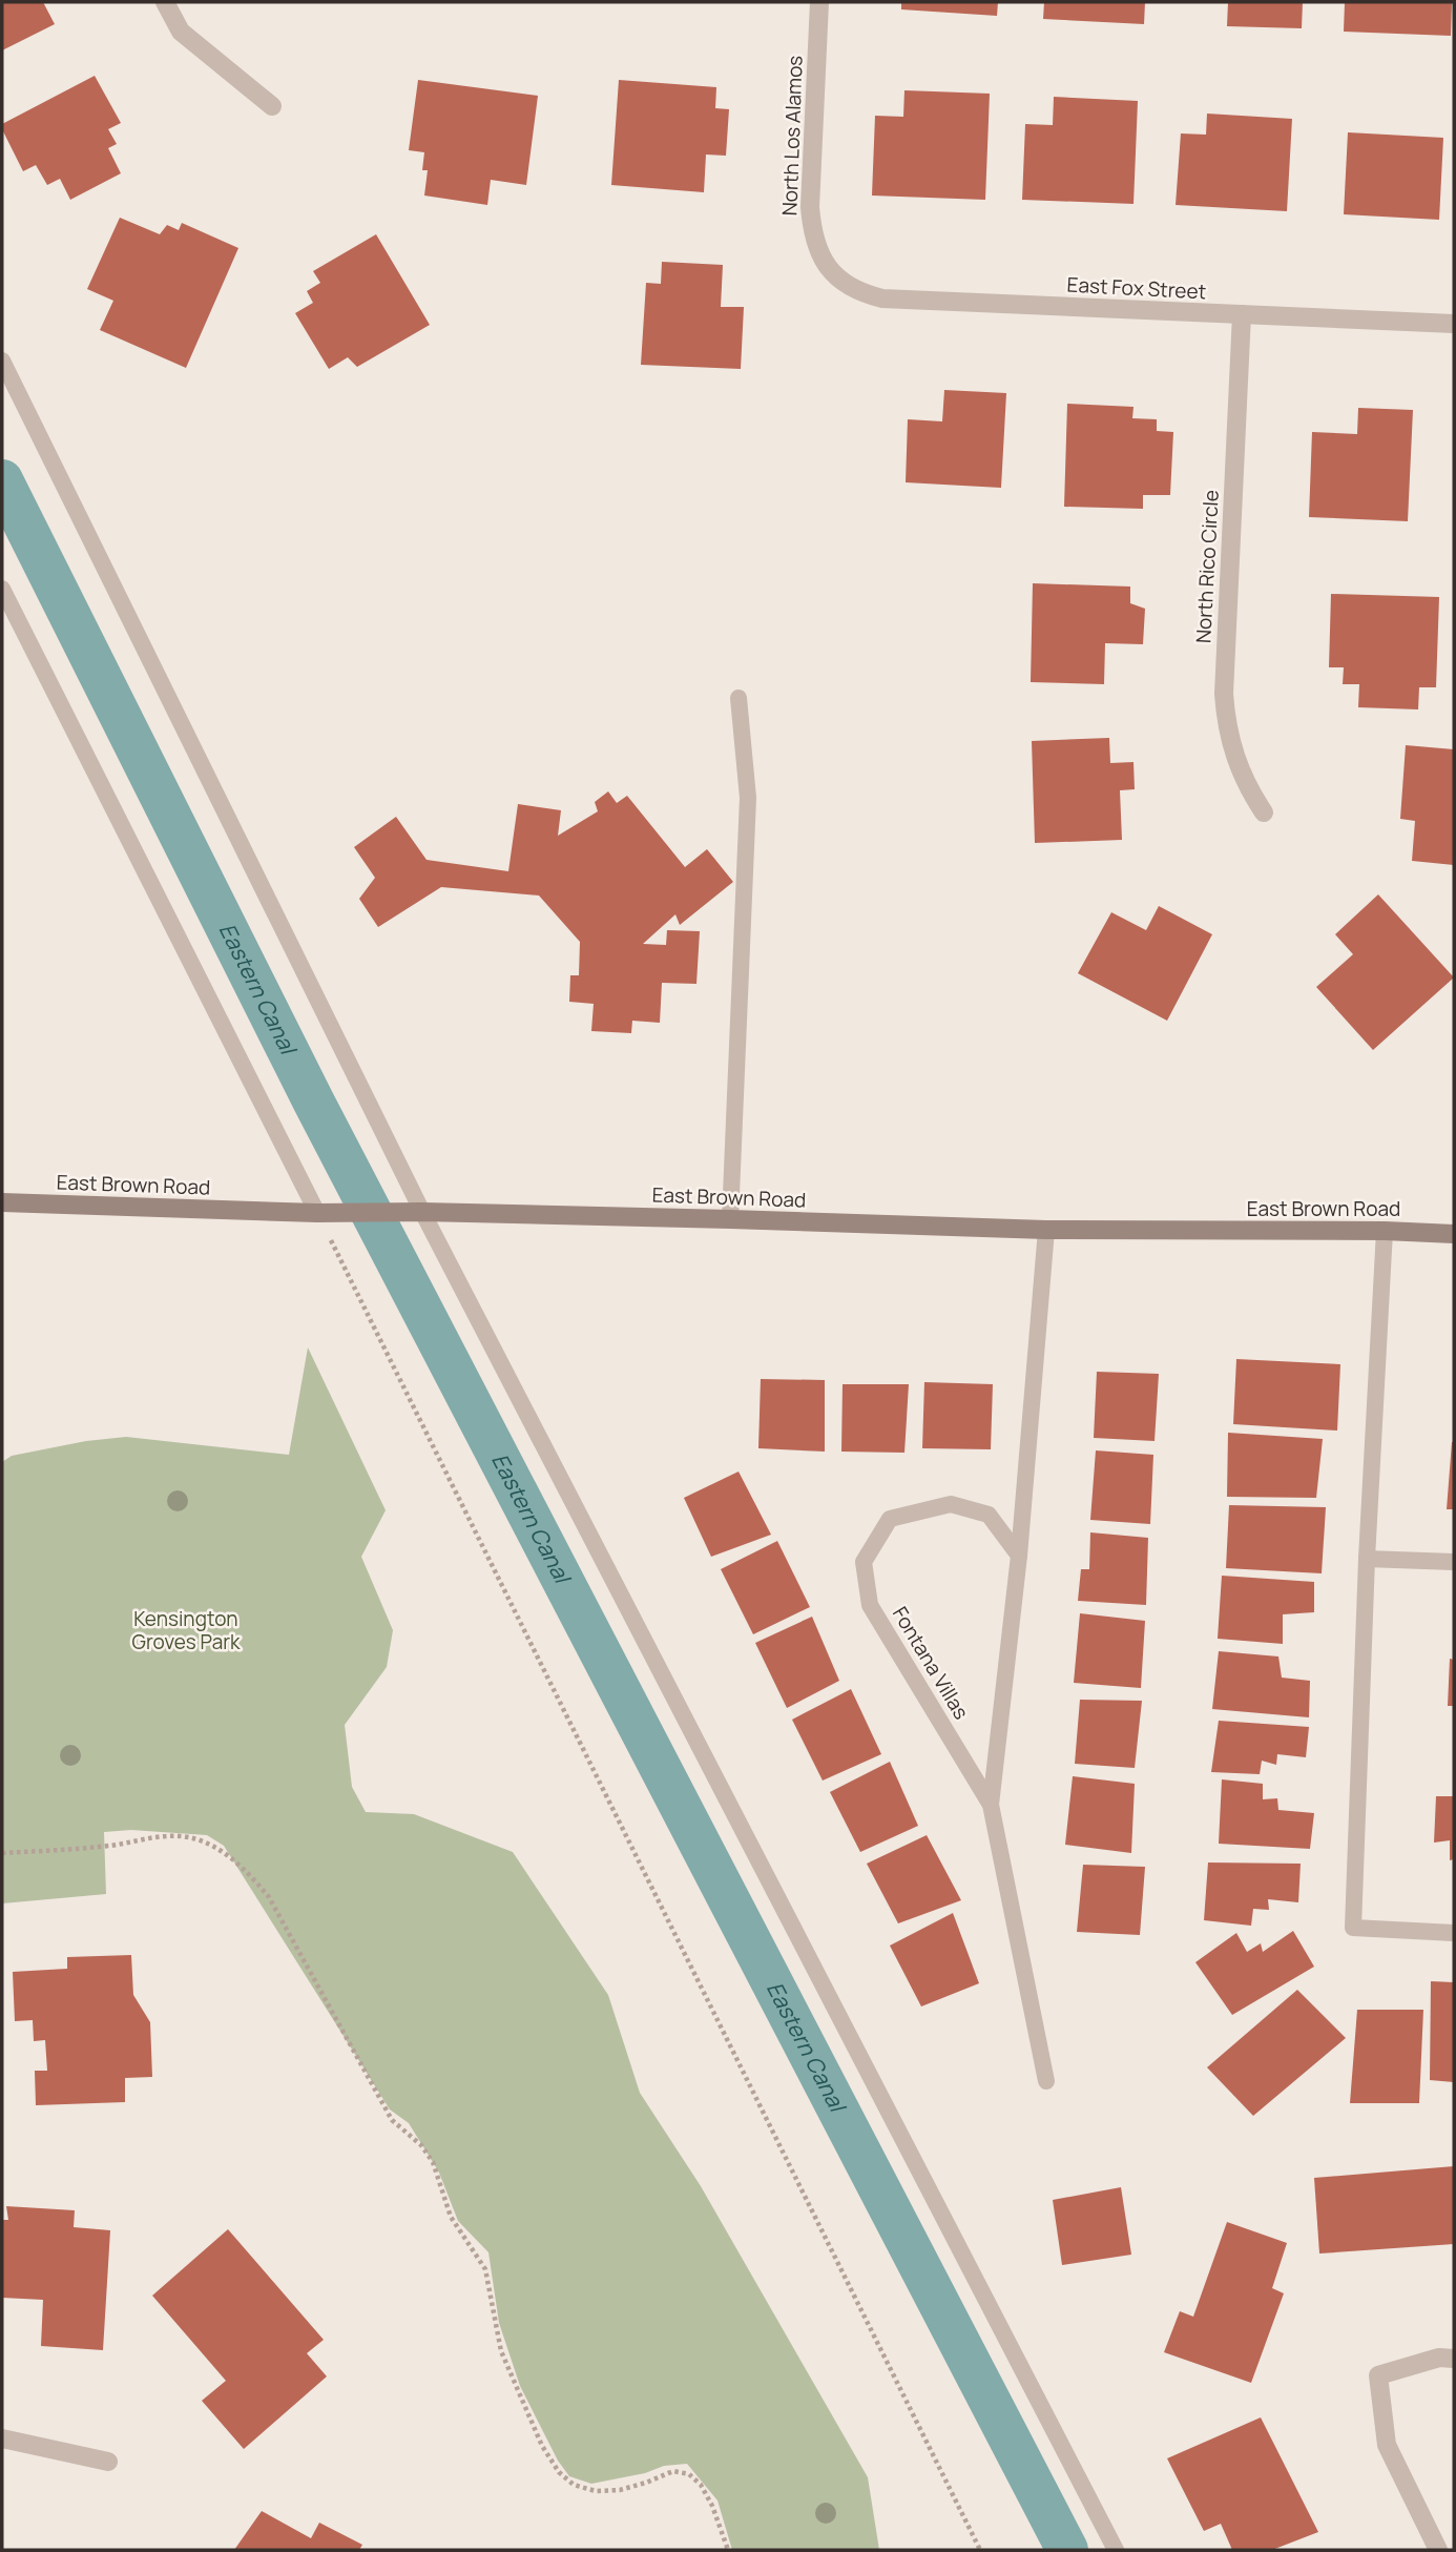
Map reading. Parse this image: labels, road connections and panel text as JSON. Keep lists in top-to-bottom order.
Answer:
{
  "streets": {
    "main road": ["East Brown Road"],
    "street": ["North Los Alamos", "East Fox Street", "North Rico Circle"],
    "lane": ["Fontana Villas"]
  },
  "crossings": [
    ["North Los Alamos", "East Fox Street"],
    ["East Fox Street", "North Rico Circle"],
    ["East Brown Road", "Fontana Villas"]
  ],
  "water": ["Eastern Canal"],
  "parks": ["Kensington Groves Park"]
}
